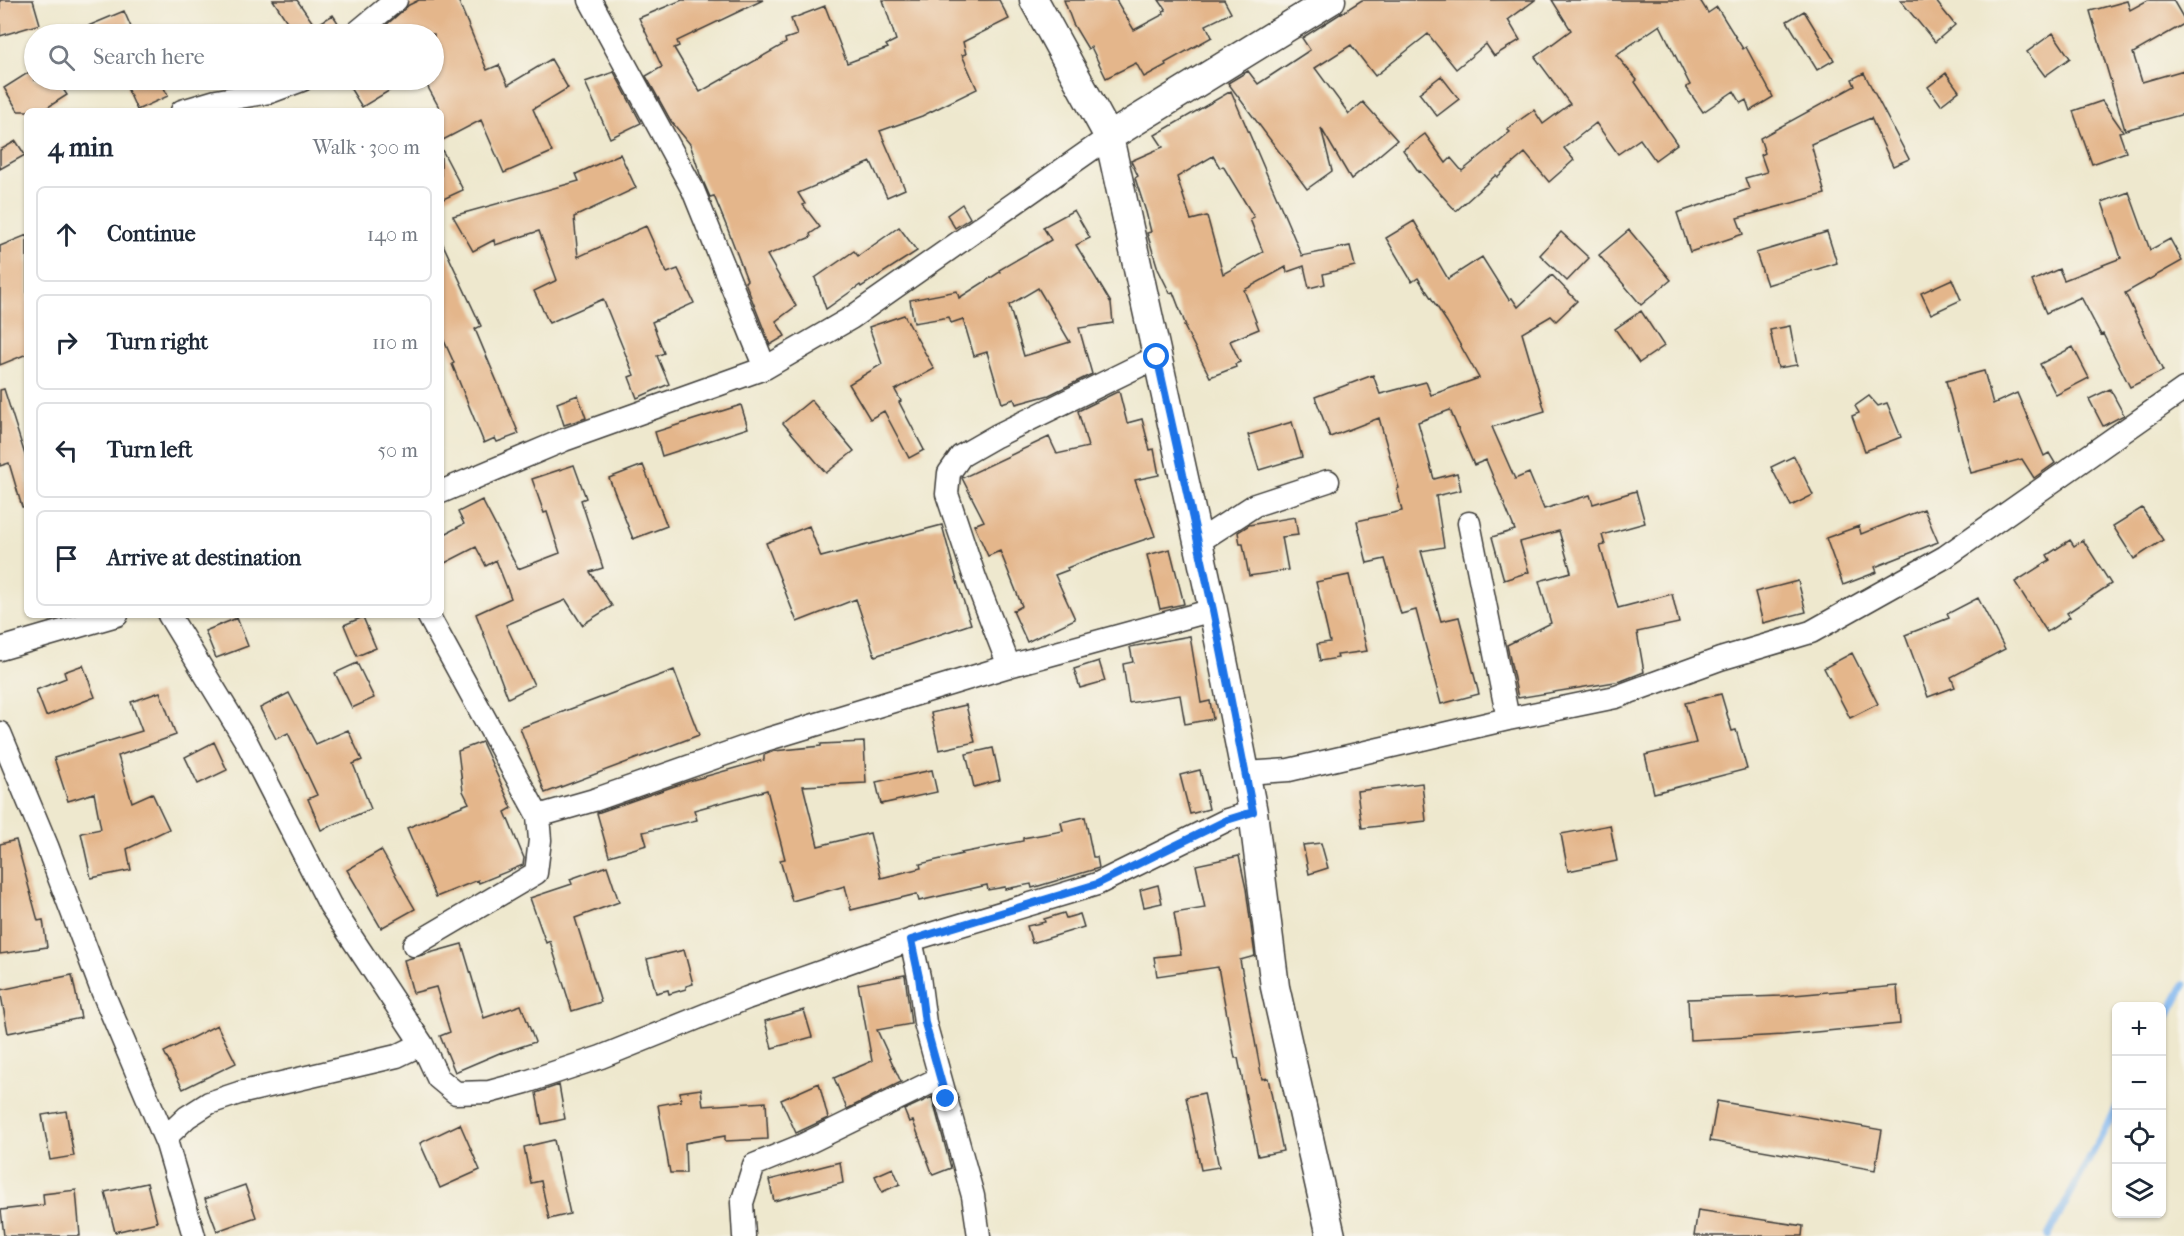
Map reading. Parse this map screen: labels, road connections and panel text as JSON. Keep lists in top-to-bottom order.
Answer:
{
  "page": {
    "search": "Search here",
    "heading": ["4 min", "Walk · 300 m"],
    "list": [
      ["Continue", "140 m"],
      ["Turn right", "110 m"],
      ["Turn left", "50 m"],
      "Arrive at destination"
    ],
    "map_buttons": ["+", "−"]
  }
}
